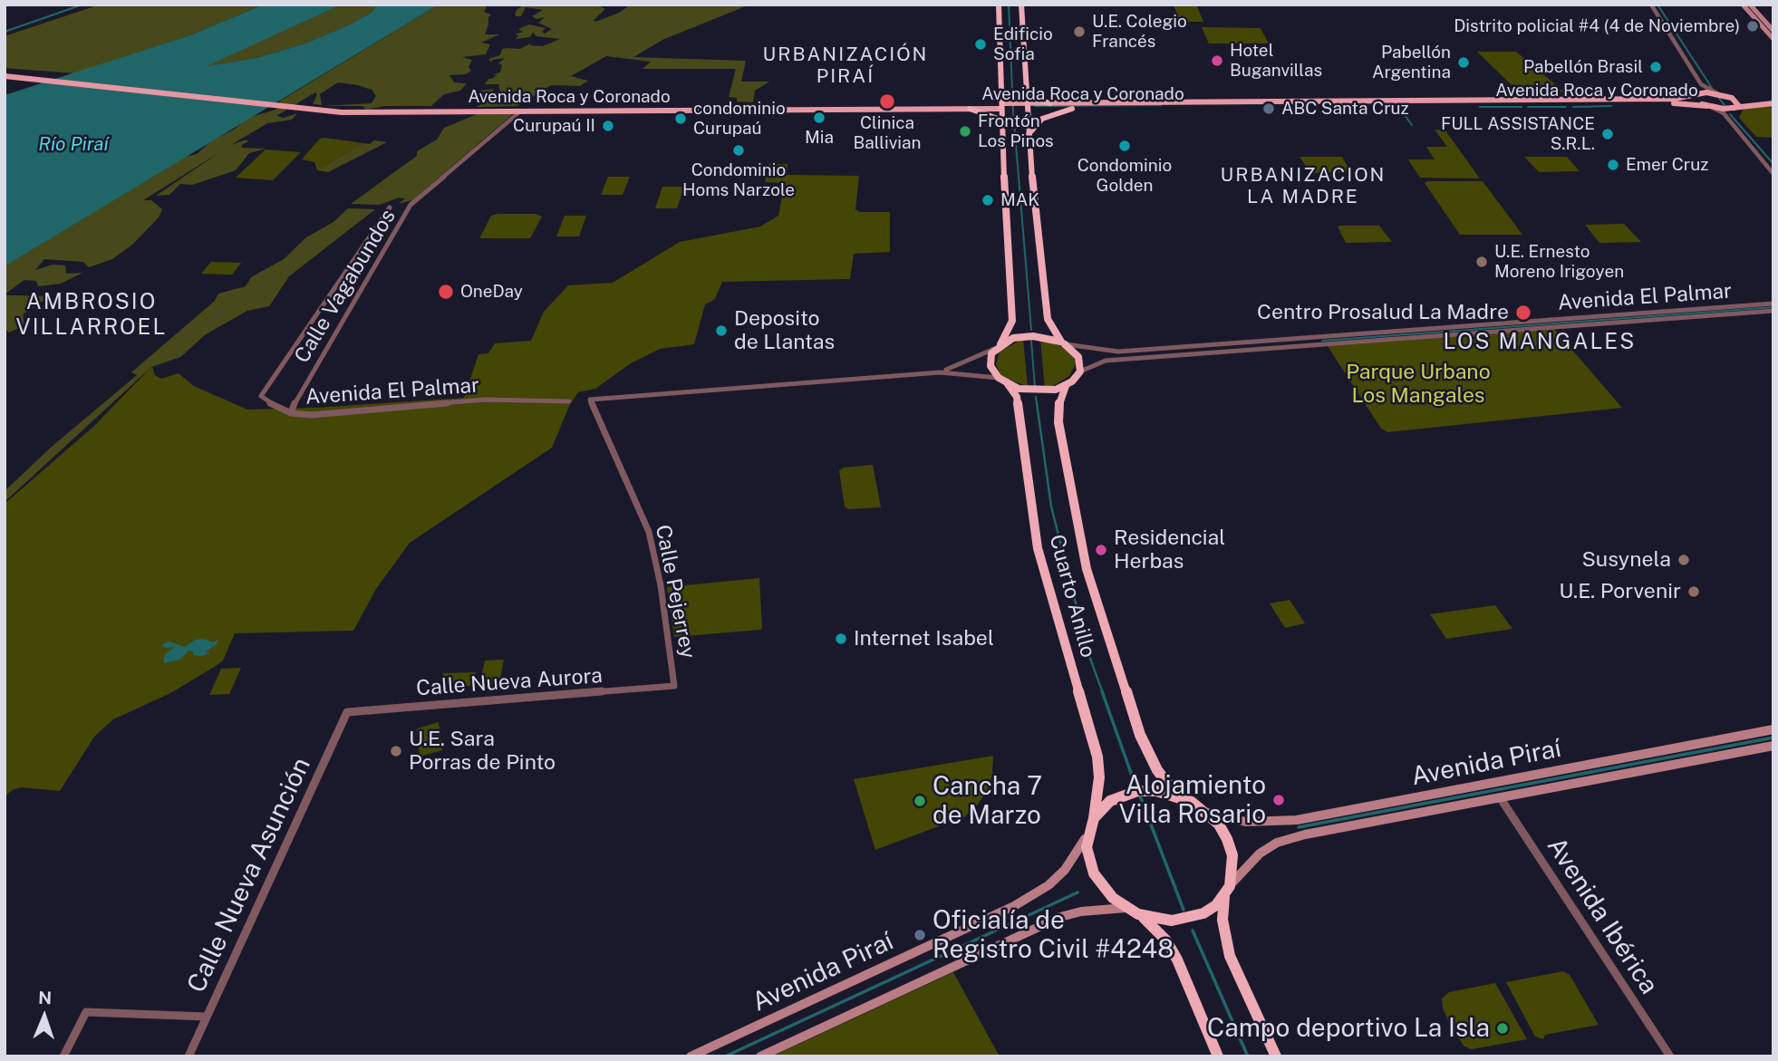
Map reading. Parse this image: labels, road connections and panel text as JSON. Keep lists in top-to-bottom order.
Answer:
{
  "streets": {
    "highway": ["Cuarto Anillo"],
    "main road": ["Avenida Roca y Coronado", "Avenida Piraí"],
    "street": [
      "Calle Vagabundos",
      "Avenida El Palmar",
      "Calle Pejerrey",
      "Calle Nueva Aurora",
      "Calle Nueva Asunción",
      "Avenida Ibérica"
    ]
  },
  "crossings": [
    ["Avenida Roca y Coronado", "Calle Vagabundos"],
    ["Calle Vagabundos", "Avenida El Palmar"],
    ["Avenida El Palmar", "Cuarto Anillo"],
    ["Calle Pejerrey", "Calle Nueva Aurora"],
    ["Cuarto Anillo", "Avenida Piraí"],
    ["Calle Nueva Aurora", "Calle Nueva Asunción"],
    ["Avenida Piraí", "Avenida Ibérica"]
  ],
  "districts": [
    "URBANIZACIÓN PIRAÍ",
    "URBANIZACION LA MADRE",
    "AMBROSIO VILLARROEL",
    "LOS MANGALES"
  ],
  "water": ["Río Piraí"],
  "parks": ["Parque Urbano Los Mangales"],
  "places": [
    "Distrito policial #4 (4 de Noviembre)",
    "U.E. Colegio Francés",
    "Edificio Sofia",
    "Hotel Buganvillas",
    "Pabellón Argentina",
    "Pabellón Brasil",
    "Clinica Ballivian",
    "ABC Santa Cruz",
    "Mia",
    "condominio Curupaú",
    "Curupaú II",
    "Frontón Los Pinos",
    "FULL ASSISTANCE S.R.L.",
    "Condominio Golden",
    "Condominio Homs Narzole",
    "Emer Cruz",
    "MAK",
    "U.E. Ernesto Moreno Irigoyen",
    "OneDay",
    "Centro Prosalud La Madre",
    "Deposito de Llantas",
    "Residencial Herbas",
    "Susynela",
    "U.E. Porvenir",
    "Internet Isabel",
    "U.E. Sara Porras de Pinto",
    "Alojamiento Villa Rosario",
    "Cancha 7 de Marzo",
    "Oficialía de Registro Civil #4248",
    "Campo deportivo La Isla"
  ],
  "north": "top"
}
